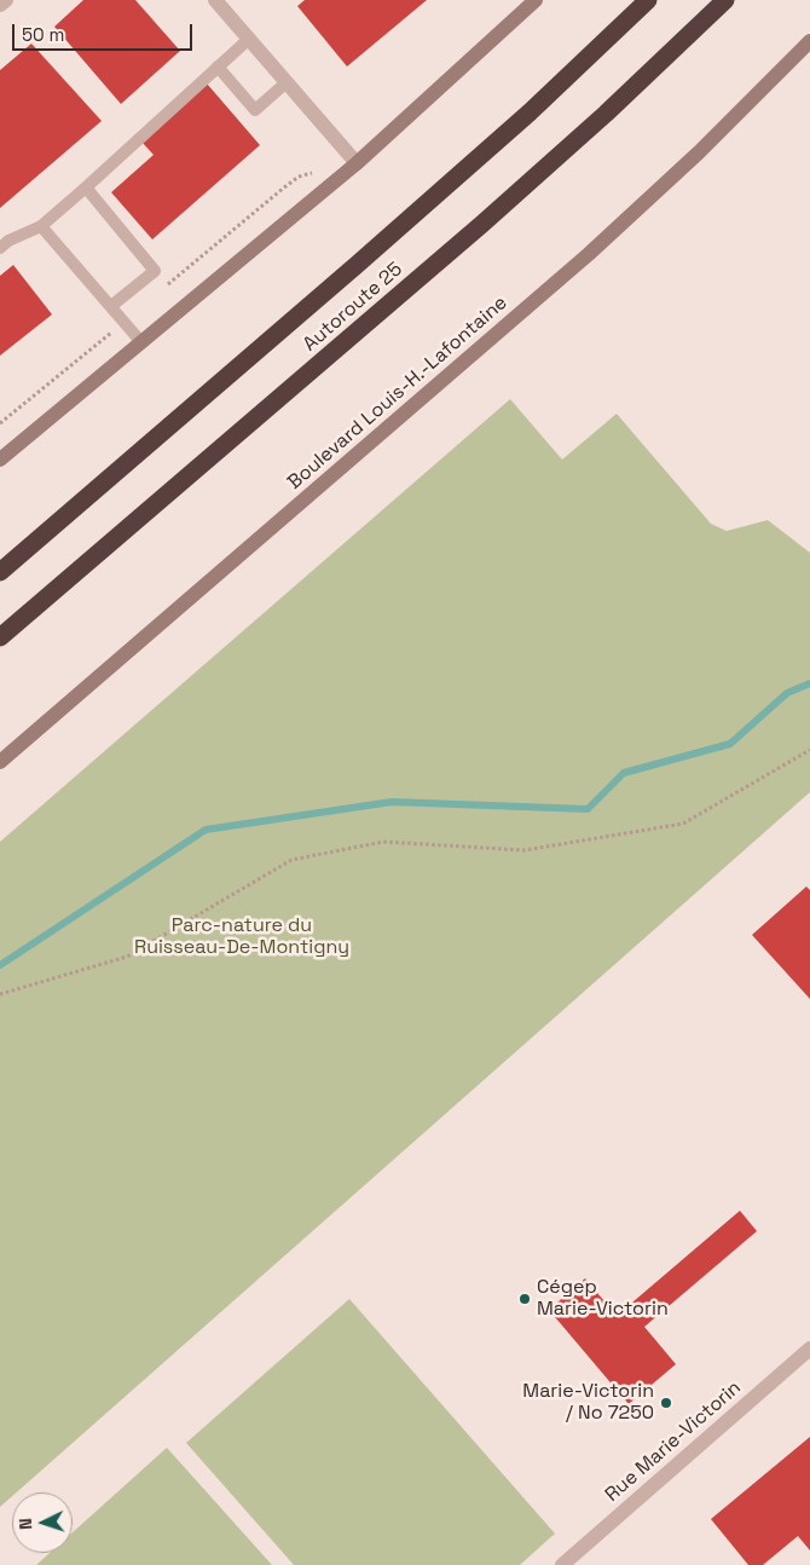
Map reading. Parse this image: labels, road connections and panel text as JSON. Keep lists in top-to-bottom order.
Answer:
{
  "streets": {
    "highway": ["Autoroute 25"],
    "main road": ["Boulevard Louis-H.-Lafontaine"],
    "street": ["Rue Marie-Victorin"]
  },
  "parks": ["Parc-nature du Ruisseau-De-Montigny"],
  "places": ["Cégep Marie-Victorin", "Marie-Victorin / No 7250"],
  "scale_bar": "50 m",
  "north": "left"
}
